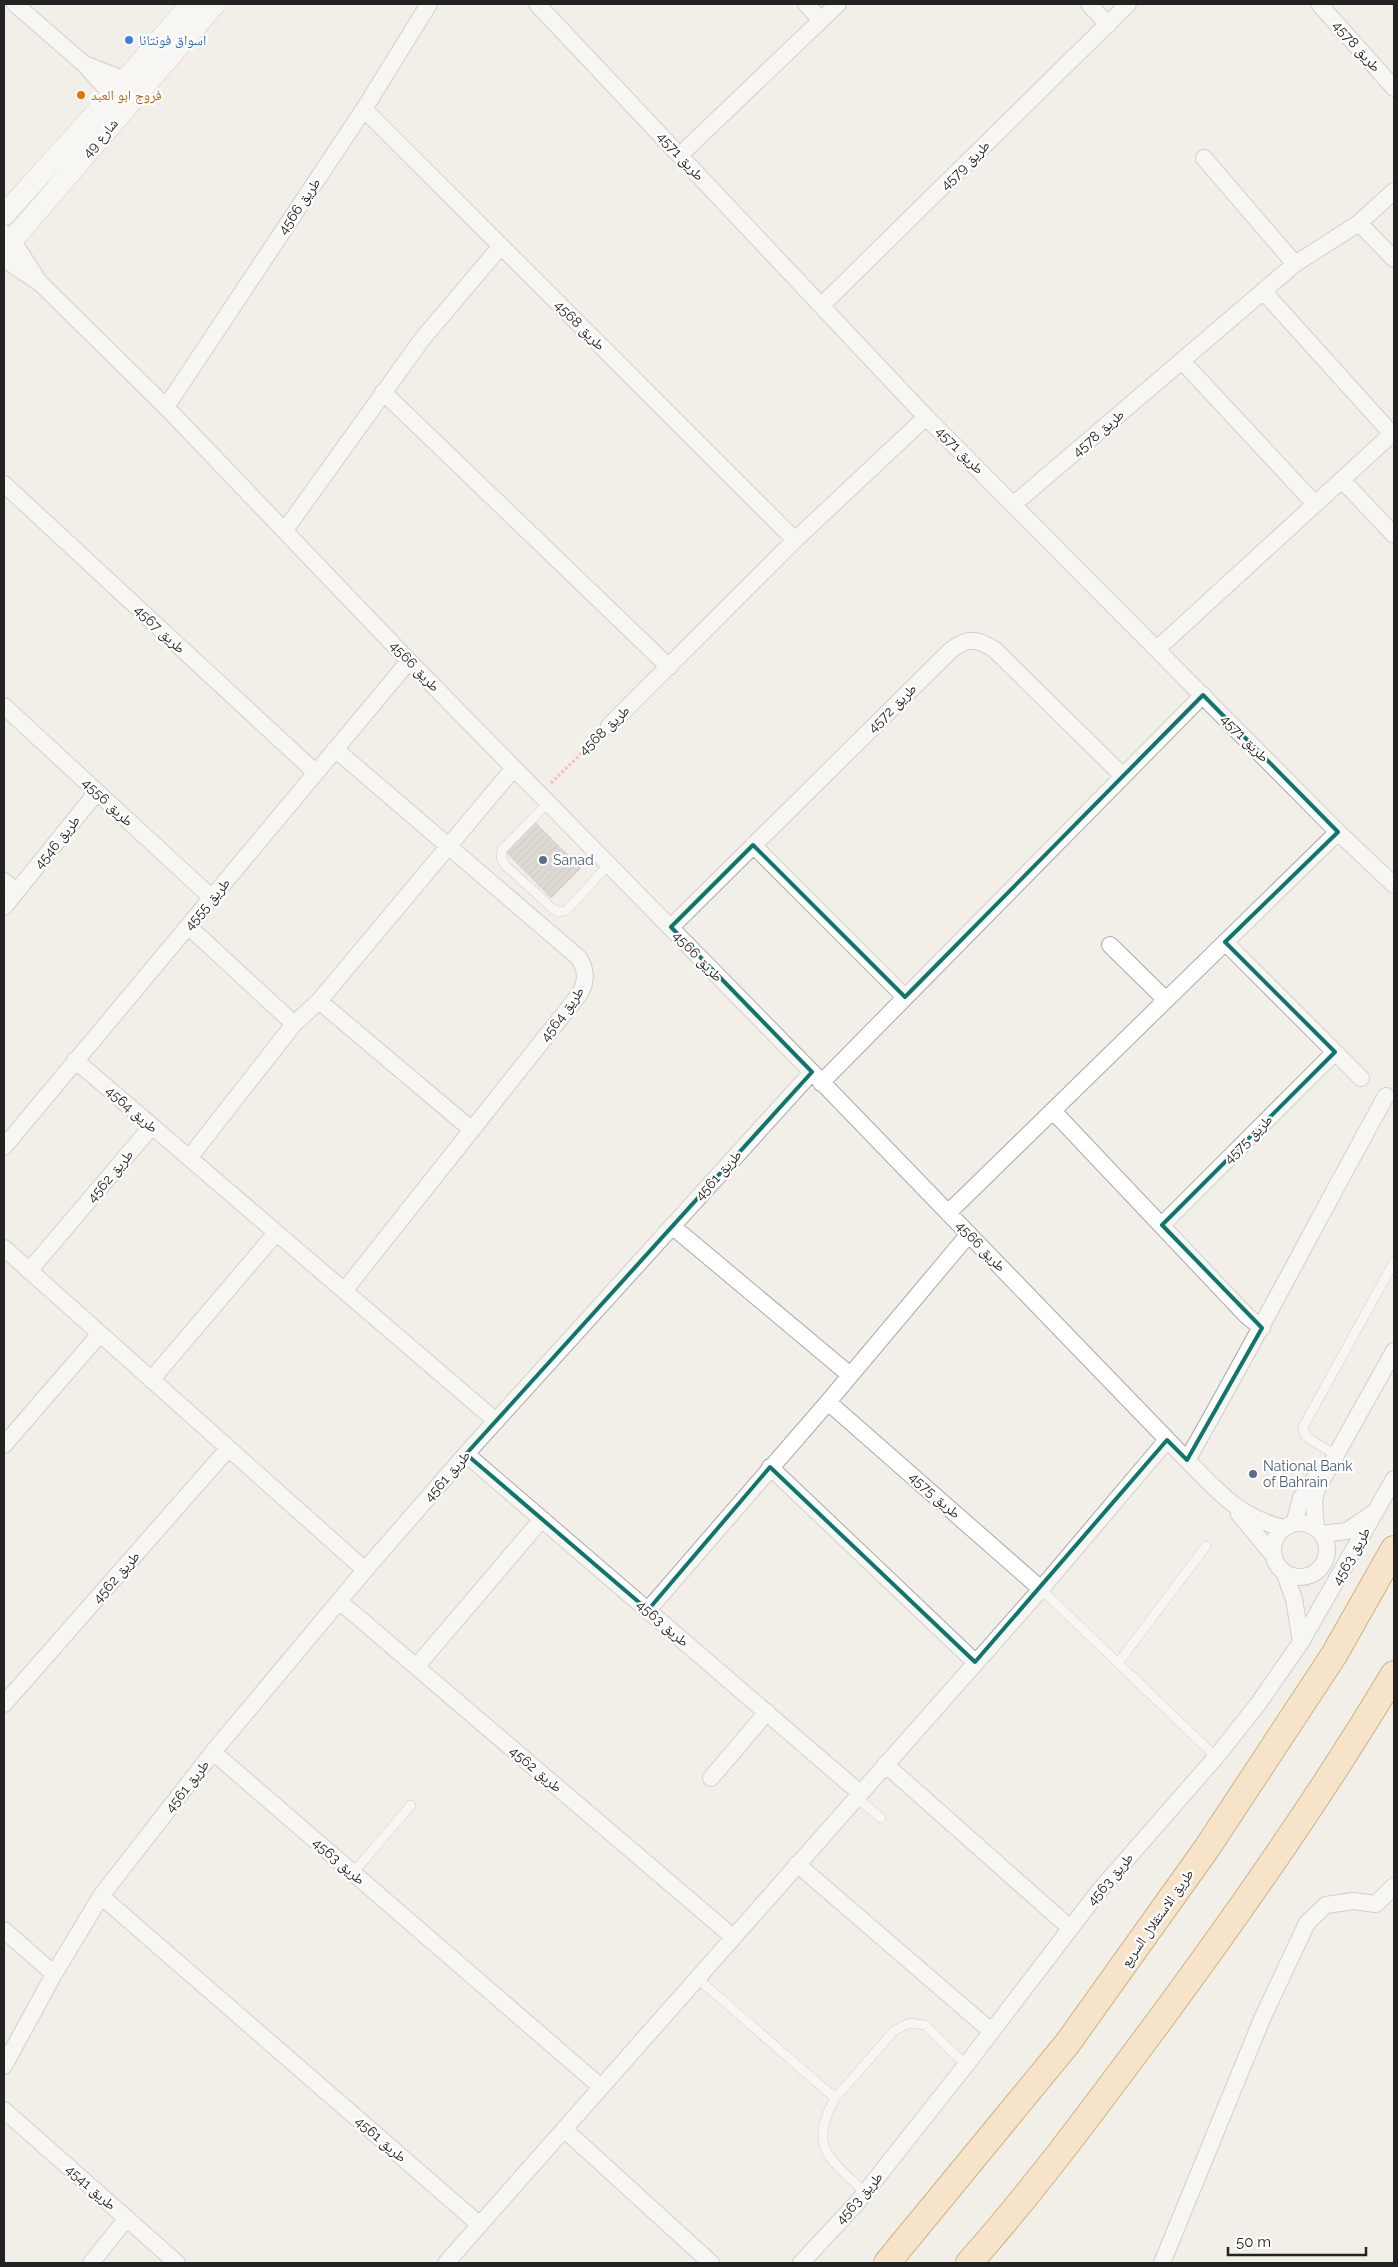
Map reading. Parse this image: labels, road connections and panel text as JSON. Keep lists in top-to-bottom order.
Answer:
{
  "streets": {
    "main road": ["طريق الاستقلال السريع"],
    "street": [
      "طريق 4578",
      "شارع 49",
      "طريق 4571",
      "طريق 4579",
      "طريق 4566",
      "طريق 4568",
      "طريق 4567",
      "طريق 4572",
      "طريق 4556",
      "طريق 4546",
      "طريق 4555",
      "طريق 4564",
      "طريق 4575",
      "طريق 4561",
      "طريق 4562",
      "طريق 4563",
      "طريق 4541"
    ]
  },
  "crossings": [
    ["طريق 4578", "طريق 4571"],
    ["شارع 49", "طريق 4566"],
    ["طريق 4571", "طريق 4579"],
    ["طريق 4571", "طريق 4568"],
    ["طريق 4566", "طريق 4568"],
    ["طريق 4566", "طريق 4572"],
    ["طريق 4566", "طريق 4555"],
    ["طريق 4566", "طريق 4561"],
    ["طريق 4567", "طريق 4555"],
    ["طريق 4556", "طريق 4546"],
    ["طريق 4556", "طريق 4555"],
    ["طريق 4555", "طريق 4564"],
    ["طريق 4564", "طريق 4561"],
    ["طريق 4564", "طريق 4562"],
    ["طريق 4561", "طريق 4562"],
    ["طريق 4561", "طريق 4563"]
  ],
  "places": [
    "اسواق فونتانا",
    "فروج ابو العبد",
    "Sanad",
    "National Bank of Bahrain"
  ],
  "scale_bar": "50 m"
}
